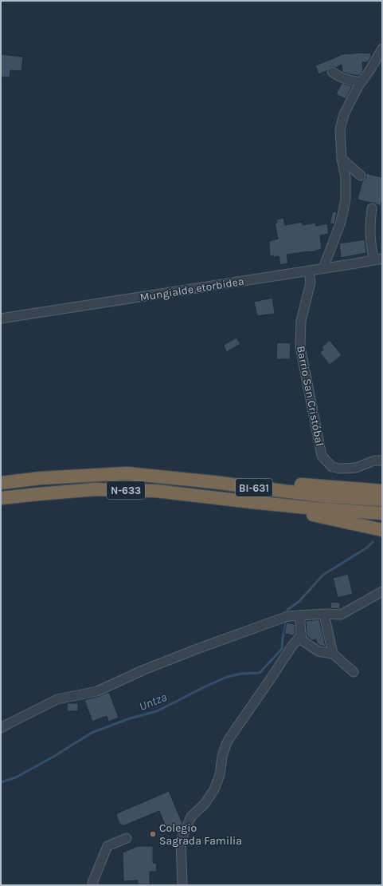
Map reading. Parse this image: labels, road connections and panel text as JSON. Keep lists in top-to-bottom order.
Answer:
{
  "streets": {
    "highway": ["BI-631", "N-633"],
    "street": ["Mungialde etorbidea", "Barrio San Cristóbal"]
  },
  "crossings": [
    ["Mungialde etorbidea", "Barrio San Cristóbal"],
    ["BI-631", "N-633"]
  ],
  "water": ["Untza"],
  "places": ["Colegio Sagrada Familia"]
}
